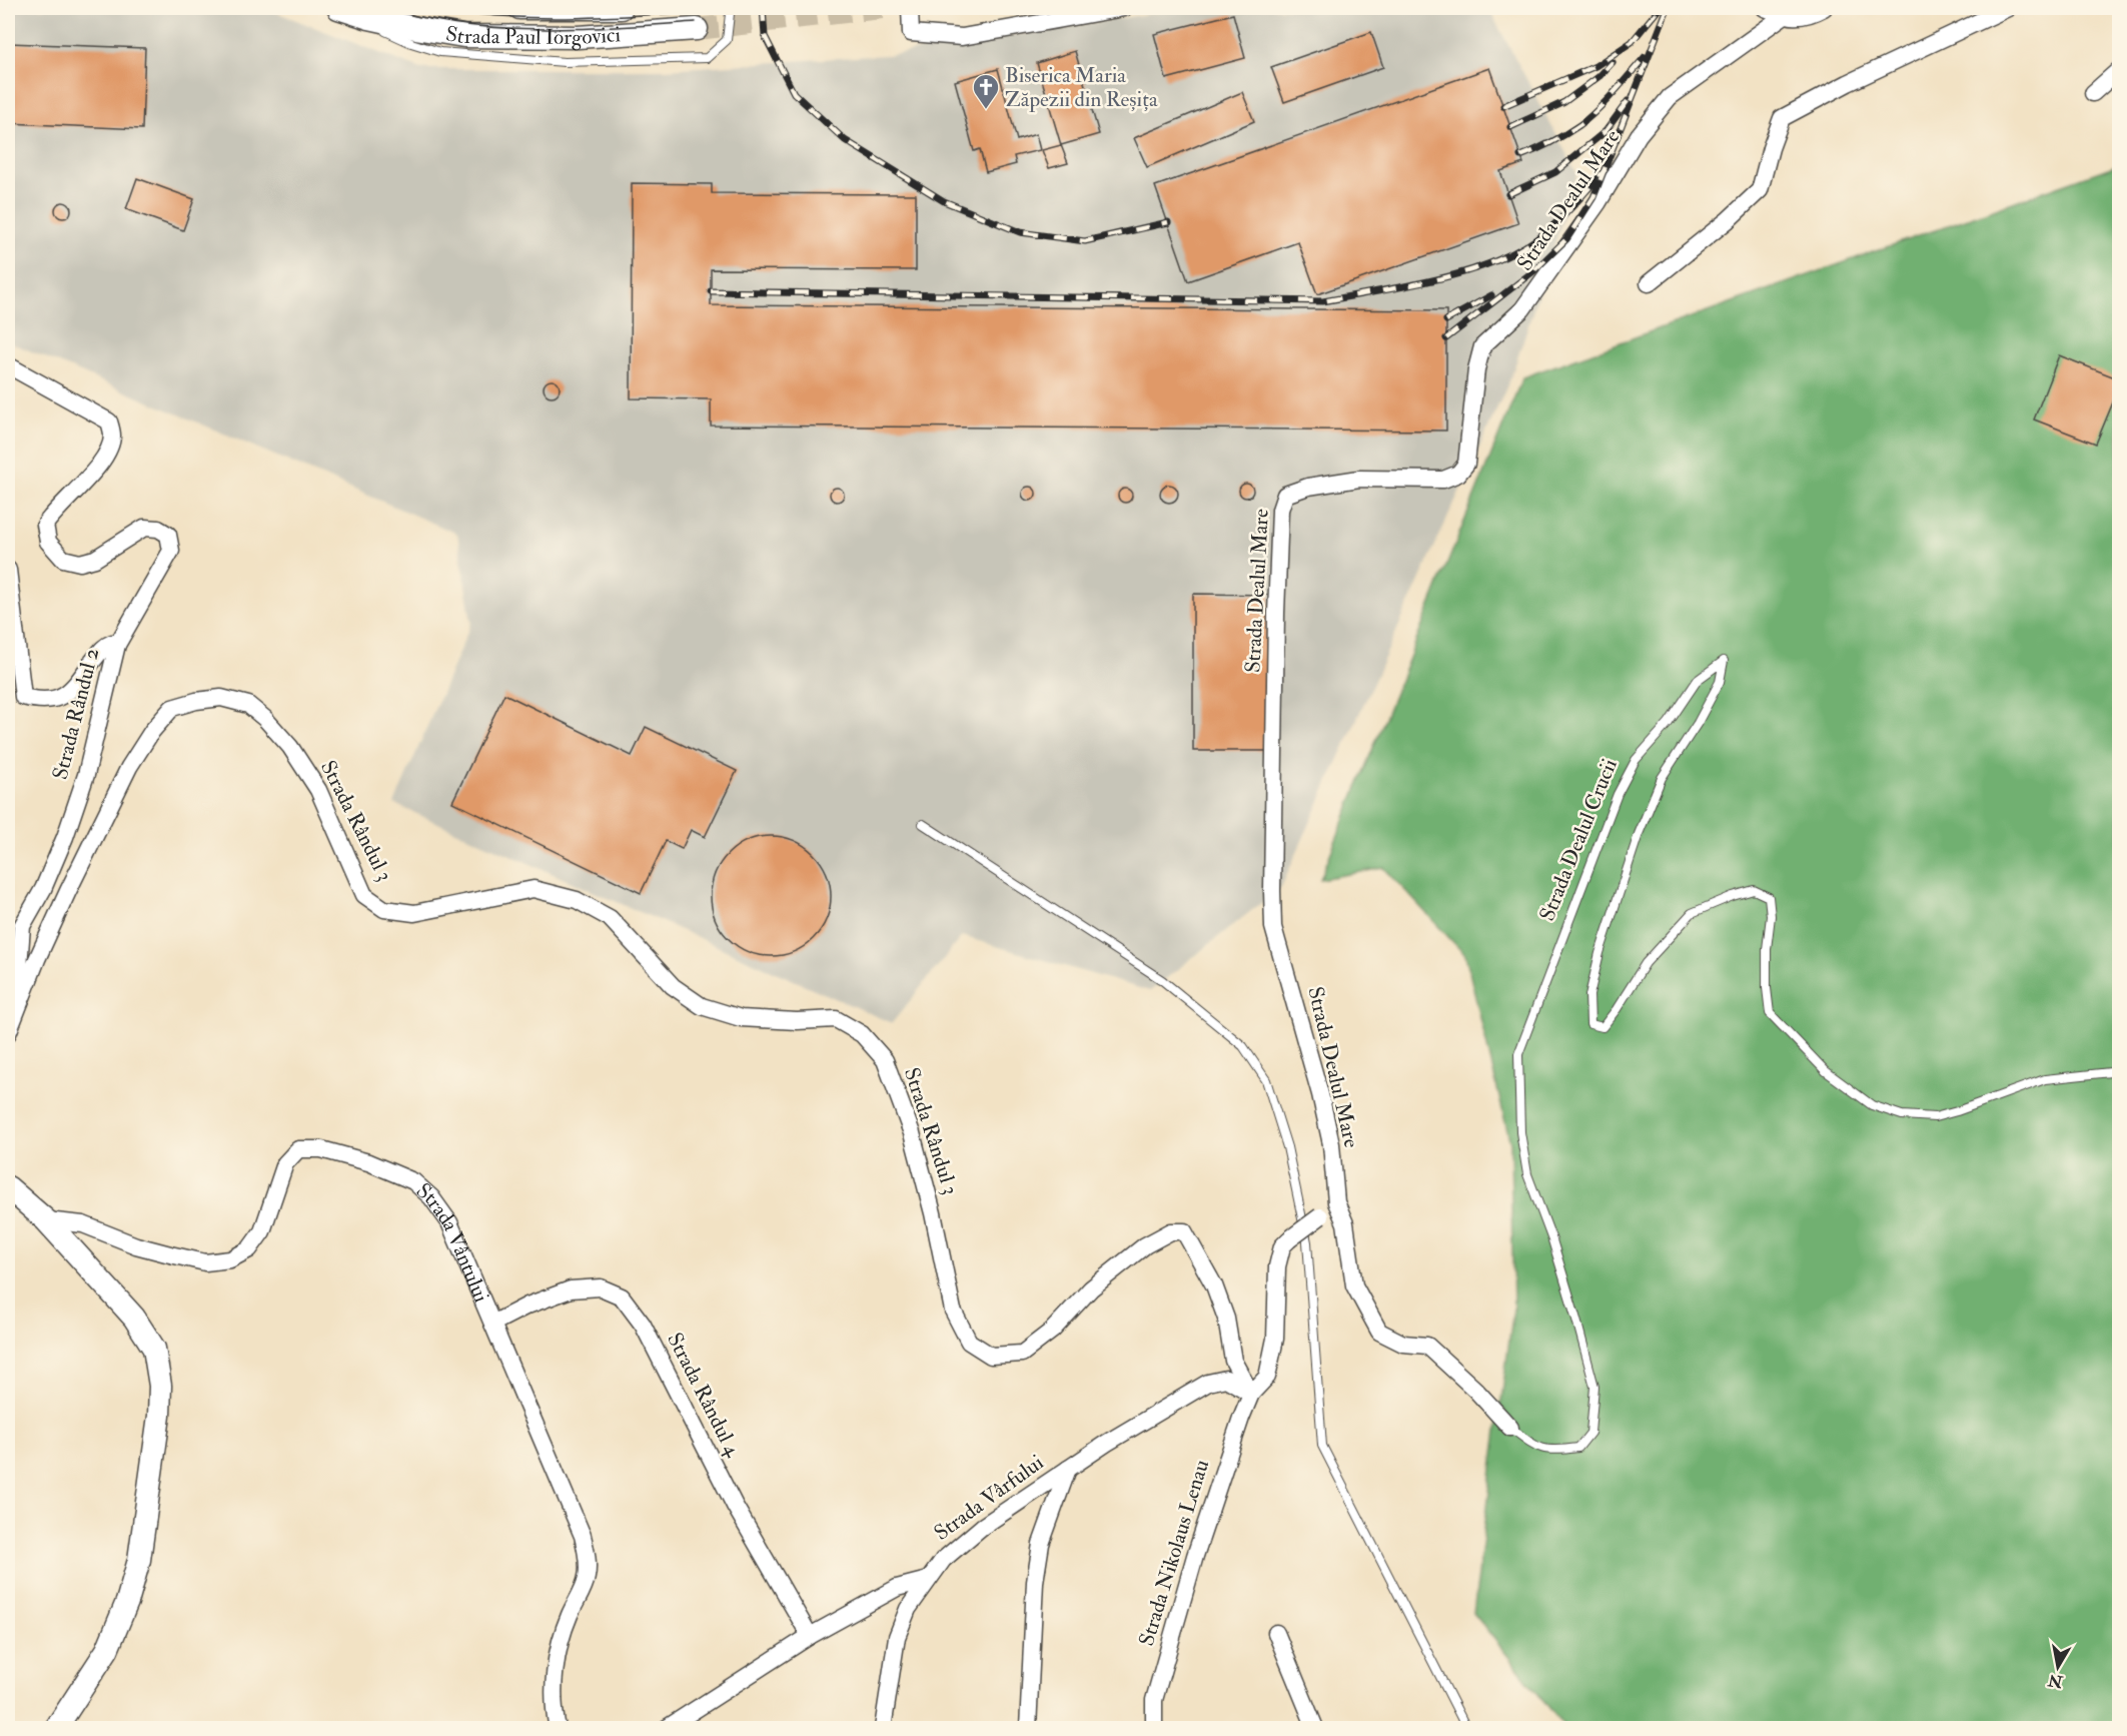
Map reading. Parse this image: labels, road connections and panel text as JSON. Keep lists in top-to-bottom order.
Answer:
{
  "streets": {
    "street": [
      "Strada Paul Iorgovici",
      "Strada Dealul Mare",
      "Strada Rândul 2",
      "Strada Rândul 3",
      "Strada Dealul Crucii",
      "Strada Vântului",
      "Strada Rândul 4",
      "Strada Vârfului",
      "Strada Nikolaus Lenau"
    ]
  },
  "crossings": [
    ["Strada Dealul Mare", "Strada Dealul Crucii"],
    ["Strada Dealul Mare", "Strada Nikolaus Lenau"],
    ["Strada Rândul 2", "Strada Rândul 3"],
    ["Strada Rândul 3", "Strada Vârfului"],
    ["Strada Rândul 3", "Strada Nikolaus Lenau"],
    ["Strada Dealul Crucii", "Strada Nikolaus Lenau"],
    ["Strada Vântului", "Strada Rândul 4"],
    ["Strada Vârfului", "Strada Nikolaus Lenau"]
  ],
  "places": {
    "church": ["Biserica Maria Zăpezii din Reșița"]
  },
  "north": "bottom"
}
